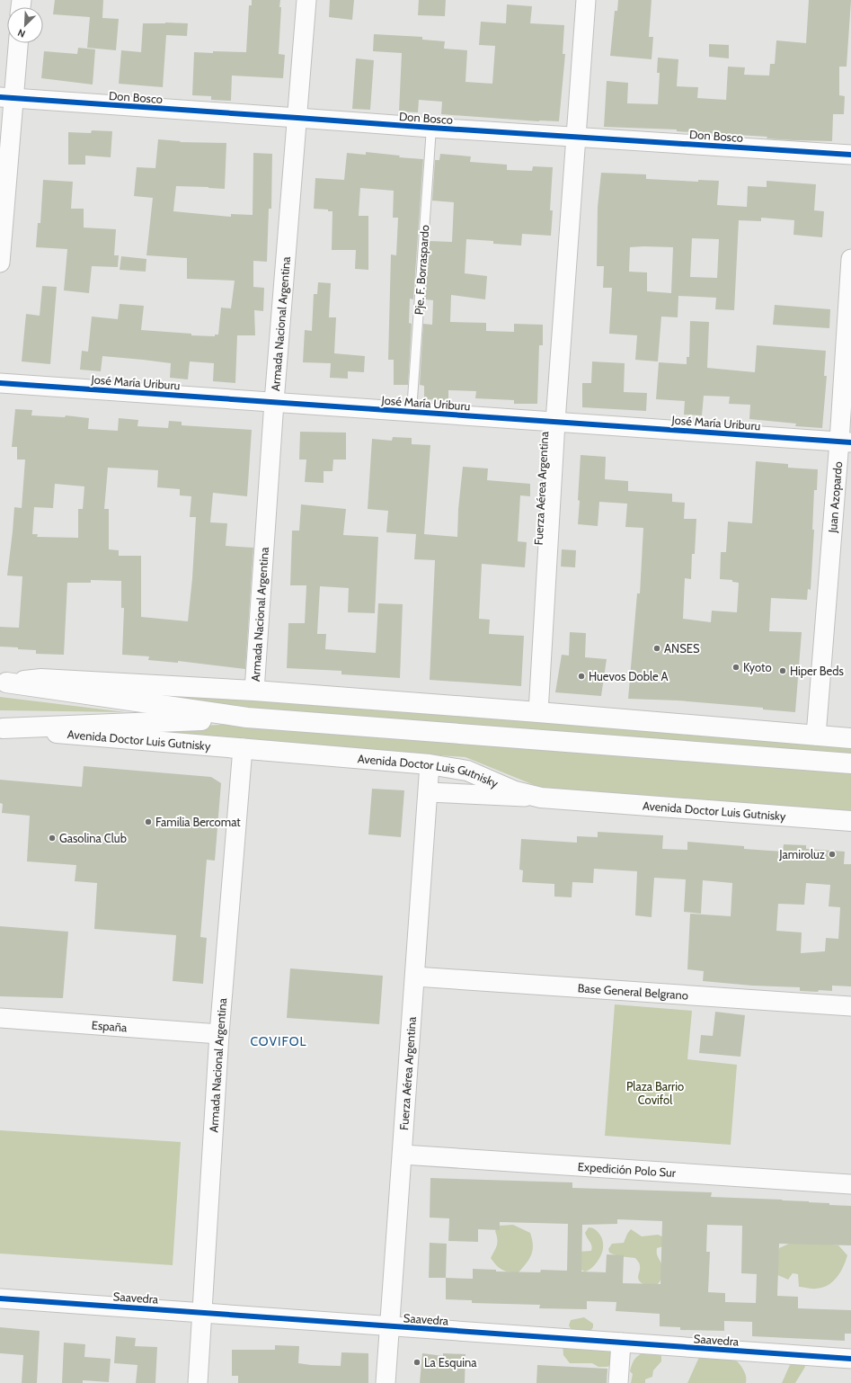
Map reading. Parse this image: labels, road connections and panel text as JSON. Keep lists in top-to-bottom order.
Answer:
{
  "streets": {
    "main road": ["Avenida Doctor Luis Gutnisky"],
    "street": [
      "Don Bosco",
      "Armada Nacional Argentina",
      "José María Uriburu",
      "Fuerza Aérea Argentina",
      "Juan Azopardo",
      "Base General Belgrano",
      "España",
      "Expedición Polo Sur",
      "Saavedra"
    ],
    "lane": ["Pje. F. Borraspardo"]
  },
  "crossings": [
    ["Don Bosco", "Pje. F. Borraspardo"],
    ["Don Bosco", "Armada Nacional Argentina"],
    ["Don Bosco", "Fuerza Aérea Argentina"],
    ["Pje. F. Borraspardo", "José María Uriburu"],
    ["Armada Nacional Argentina", "José María Uriburu"],
    ["Armada Nacional Argentina", "Avenida Doctor Luis Gutnisky"],
    ["Armada Nacional Argentina", "España"],
    ["Armada Nacional Argentina", "Saavedra"],
    ["José María Uriburu", "Fuerza Aérea Argentina"],
    ["José María Uriburu", "Juan Azopardo"],
    ["Fuerza Aérea Argentina", "Avenida Doctor Luis Gutnisky"],
    ["Fuerza Aérea Argentina", "Base General Belgrano"],
    ["Fuerza Aérea Argentina", "Expedición Polo Sur"],
    ["Fuerza Aérea Argentina", "Saavedra"],
    ["Juan Azopardo", "Avenida Doctor Luis Gutnisky"]
  ],
  "districts": ["COVIFOL"],
  "parks": ["Plaza Barrio Covifol"],
  "places": [
    "ANSES",
    "Kyoto",
    "Hiper Beds",
    "Huevos Doble A",
    "Familia Bercomat",
    "Gasolina Club",
    "Jamiroluz",
    "La Esquina"
  ],
  "north": "bottom left"
}
